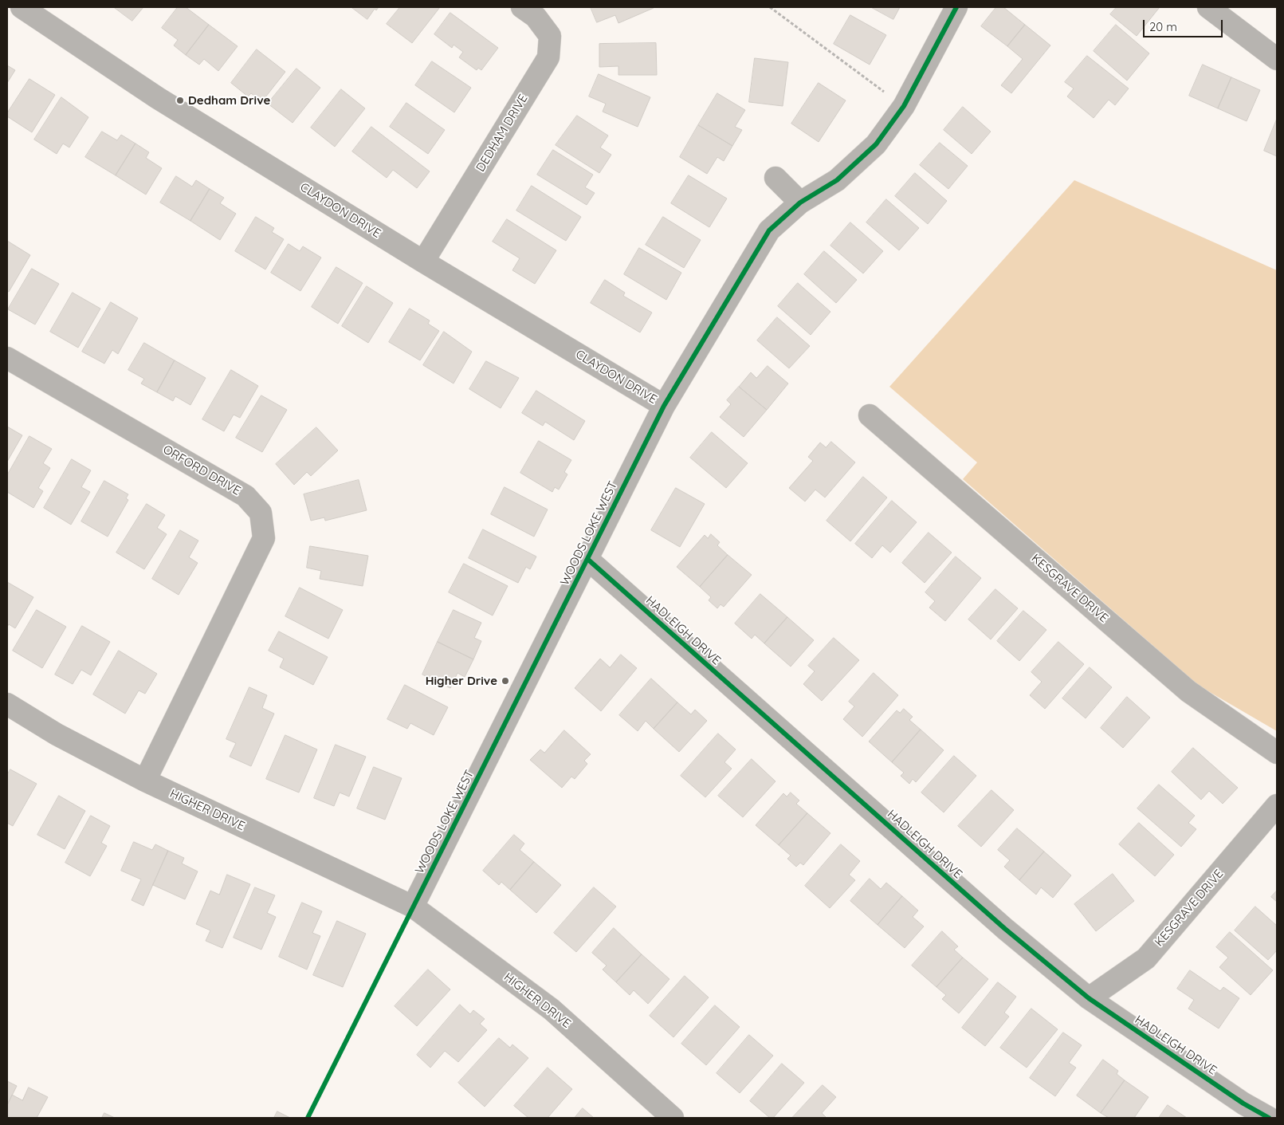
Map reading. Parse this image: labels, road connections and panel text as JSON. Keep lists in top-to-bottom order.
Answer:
{
  "streets": {
    "street": [
      "DEDHAM DRIVE",
      "CLAYDON DRIVE",
      "ORFORD DRIVE",
      "WOODS LOKE WEST",
      "KESGRAVE DRIVE",
      "HADLEIGH DRIVE",
      "HIGHER DRIVE"
    ]
  },
  "crossings": [
    ["DEDHAM DRIVE", "CLAYDON DRIVE"],
    ["CLAYDON DRIVE", "WOODS LOKE WEST"],
    ["ORFORD DRIVE", "HIGHER DRIVE"],
    ["WOODS LOKE WEST", "HADLEIGH DRIVE"],
    ["WOODS LOKE WEST", "HIGHER DRIVE"],
    ["KESGRAVE DRIVE", "HADLEIGH DRIVE"]
  ],
  "places": ["Dedham Drive", "Higher Drive"],
  "scale_bar": "20 m"
}
